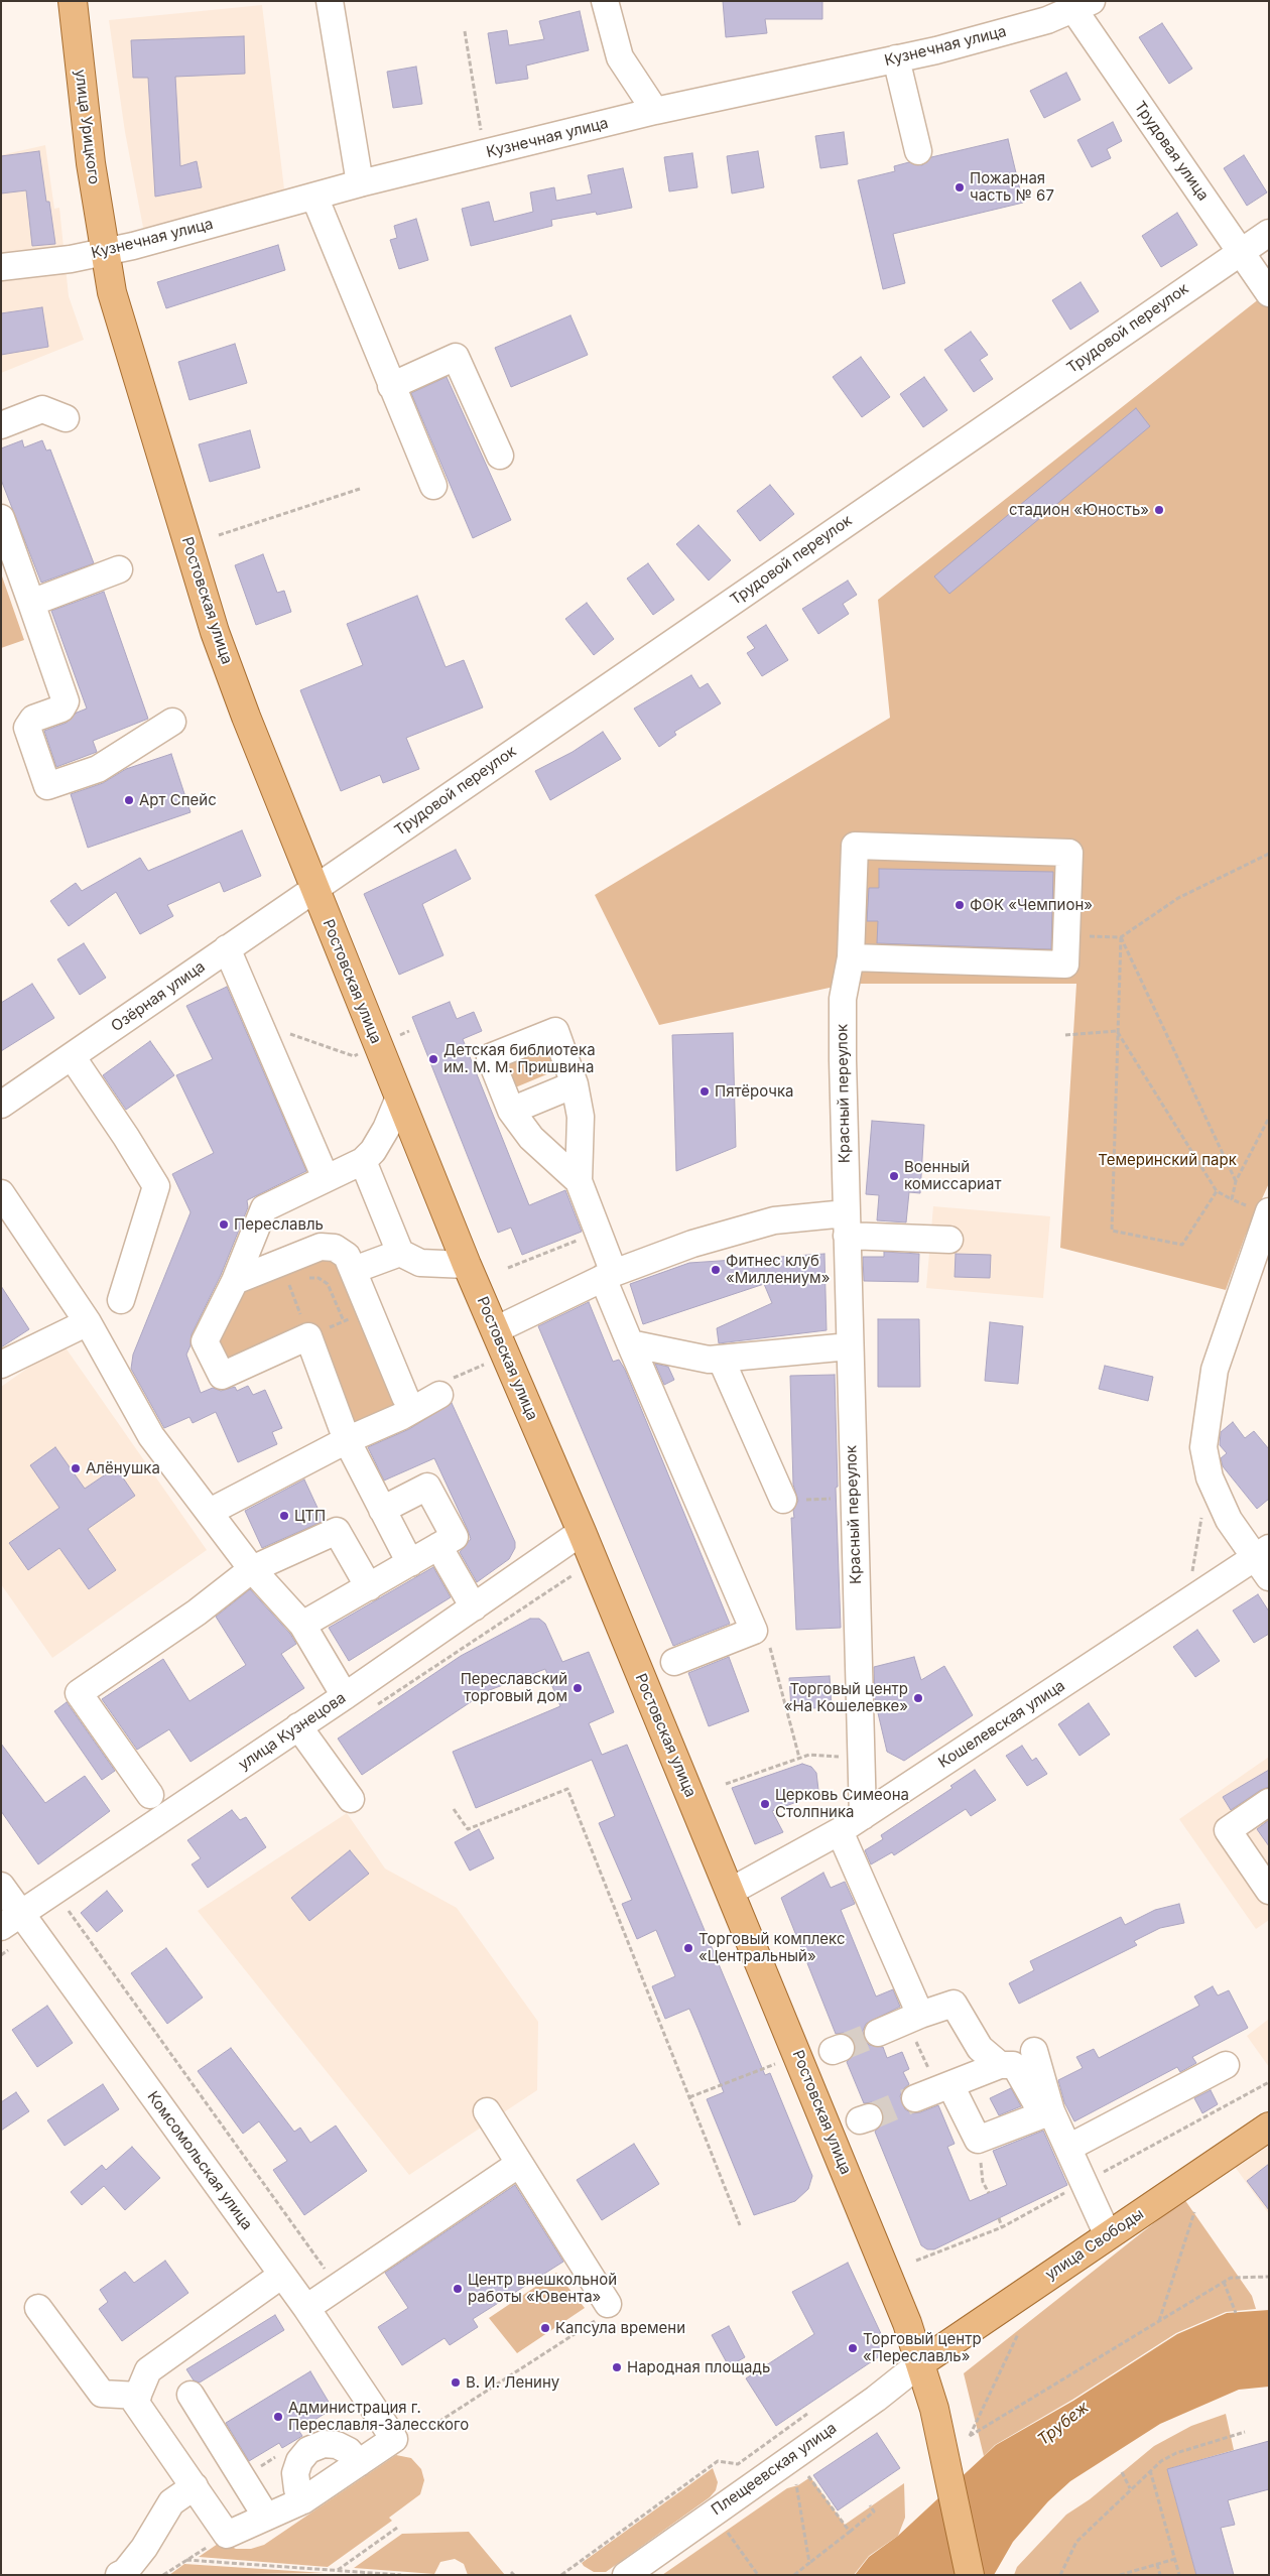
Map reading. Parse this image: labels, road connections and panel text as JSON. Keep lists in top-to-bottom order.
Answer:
{
  "streets": {
    "main road": ["улица Урицкого", "Ростовская улица", "улица Свободы"],
    "street": [
      "Кузнечная улица",
      "Трудовая улица",
      "Трудовой переулок",
      "Озёрная улица",
      "Красный переулок",
      "Кошелевская улица",
      "улица Кузнецова",
      "Комсомольская улица",
      "Плещеевская улица"
    ]
  },
  "crossings": [
    ["Кузнечная улица", "улица Урицкого"],
    ["Кузнечная улица", "Трудовая улица"],
    ["Кузнечная улица", "Ростовская улица"],
    ["улица Урицкого", "Ростовская улица"],
    ["Трудовая улица", "Трудовой переулок"],
    ["Трудовой переулок", "Ростовская улица"],
    ["Трудовой переулок", "Озёрная улица"],
    ["Ростовская улица", "Озёрная улица"],
    ["Ростовская улица", "Кошелевская улица"],
    ["Ростовская улица", "улица Кузнецова"],
    ["Ростовская улица", "улица Свободы"],
    ["Ростовская улица", "Плещеевская улица"],
    ["Красный переулок", "Кошелевская улица"],
    ["улица Кузнецова", "Комсомольская улица"],
    ["улица Свободы", "Плещеевская улица"]
  ],
  "water": ["Трубеж"],
  "parks": ["Темеринский парк"],
  "places": [
    "Пожарная часть № 67",
    "стадион «Юность»",
    "Арт Спейс",
    "ФОК «Чемпион»",
    "Детская библиотека им. М. М. Пришвина",
    "Пятёрочка",
    "Военный комиссариат",
    "Переславль",
    "Фитнес клуб «Миллениум»",
    "Алёнушка",
    "ЦТП",
    "Переславский торговый дом",
    "Торговый центр «На Кошелевке»",
    "Церковь Симеона Столпника",
    "Торговый комплекс «Центральный»",
    "Центр внешкольной работы «Ювента»",
    "Капсула времени",
    "Торговый центр «Переславль»",
    "Народная площадь",
    "В. И. Ленину",
    "Администрация г. Переславля-Залесского"
  ]
}
